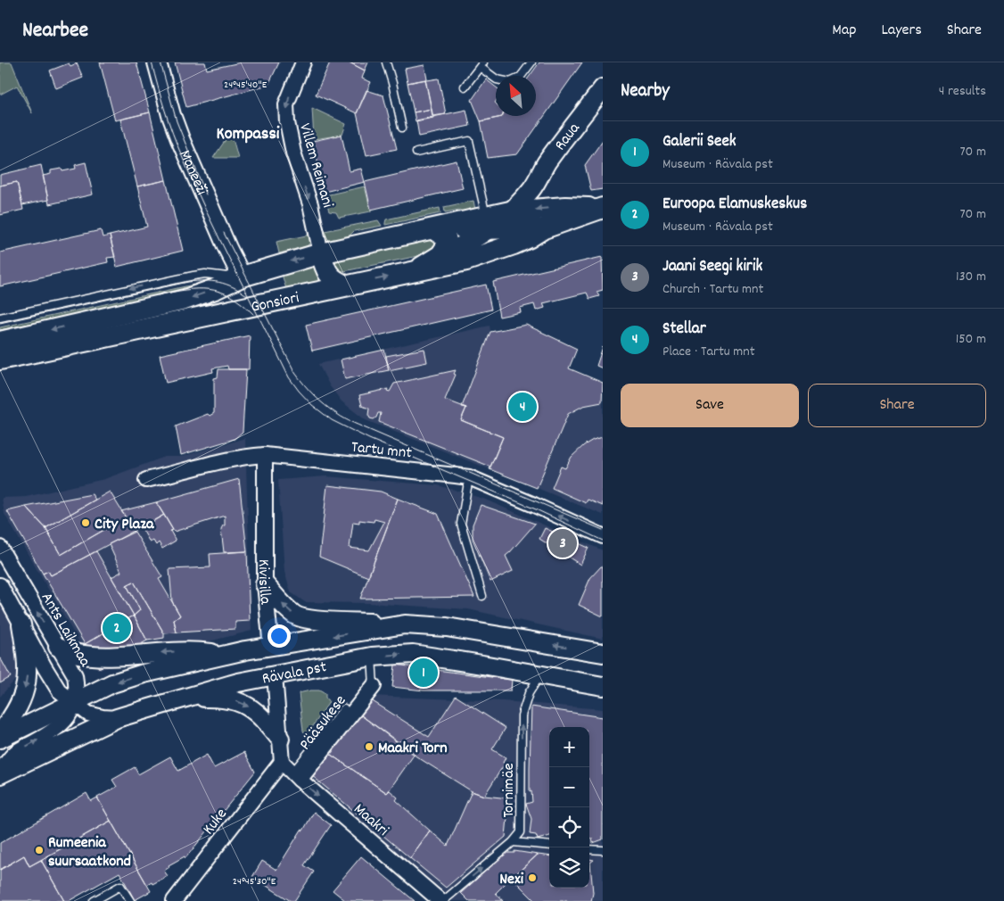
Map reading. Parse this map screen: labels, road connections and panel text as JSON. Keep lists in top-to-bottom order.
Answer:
{
  "streets": {
    "main road": ["Gonsiori"],
    "street": [
      "Raua",
      "Villem Reimani",
      "Maneeži",
      "Tartu mnt",
      "Kivisilla",
      "Ants Laikmaa",
      "Rävala pst",
      "Pääsukese",
      "Maakri",
      "Kuke"
    ],
    "lane": ["Tornimäe"]
  },
  "crossings": [
    ["Raua", "Gonsiori"],
    ["Villem Reimani", "Gonsiori"],
    ["Maneeži", "Gonsiori"],
    ["Tartu mnt", "Kivisilla"],
    ["Kivisilla", "Rävala pst"],
    ["Kivisilla", "Pääsukese"],
    ["Kivisilla", "Maakri"],
    ["Kivisilla", "Kuke"],
    ["Ants Laikmaa", "Rävala pst"],
    ["Rävala pst", "Tornimäe"],
    ["Pääsukese", "Maakri"],
    ["Pääsukese", "Kuke"],
    ["Tornimäe", "Maakri"],
    ["Maakri", "Kuke"]
  ],
  "one_way": ["Villem Reimani", "Tornimäe", "Maakri"],
  "districts": ["Kompassi"],
  "places": [
    "City Plaza",
    "Maakri Torn",
    "Rumeenia suursaatkond",
    "Nexi"
  ],
  "north": "top left",
  "page": {
    "header": "Nearbee",
    "nav": ["Map", "Layers", "Share"],
    "heading": ["Nearby", "4 results"],
    "list": [
      {
        "mark": "1",
        "name": "Galerii Seek",
        "note": "Museum · Rävala pst",
        "value": "70 m"
      },
      {
        "mark": "2",
        "name": "Euroopa Elamuskeskus",
        "note": "Museum · Rävala pst",
        "value": "70 m"
      },
      {
        "mark": "3",
        "name": "Jaani Seegi kirik",
        "note": "Church · Tartu mnt",
        "value": "130 m"
      },
      {
        "mark": "4",
        "name": "Stellar",
        "note": "Place · Tartu mnt",
        "value": "150 m"
      }
    ],
    "buttons": ["Save", "Share"],
    "pins": [
      "4",
      "3",
      "2",
      "1"
    ],
    "map_buttons": ["+", "−"]
  },
  "coordinates": ["24°45'40\"E", "24°45'30\"E"]
}
